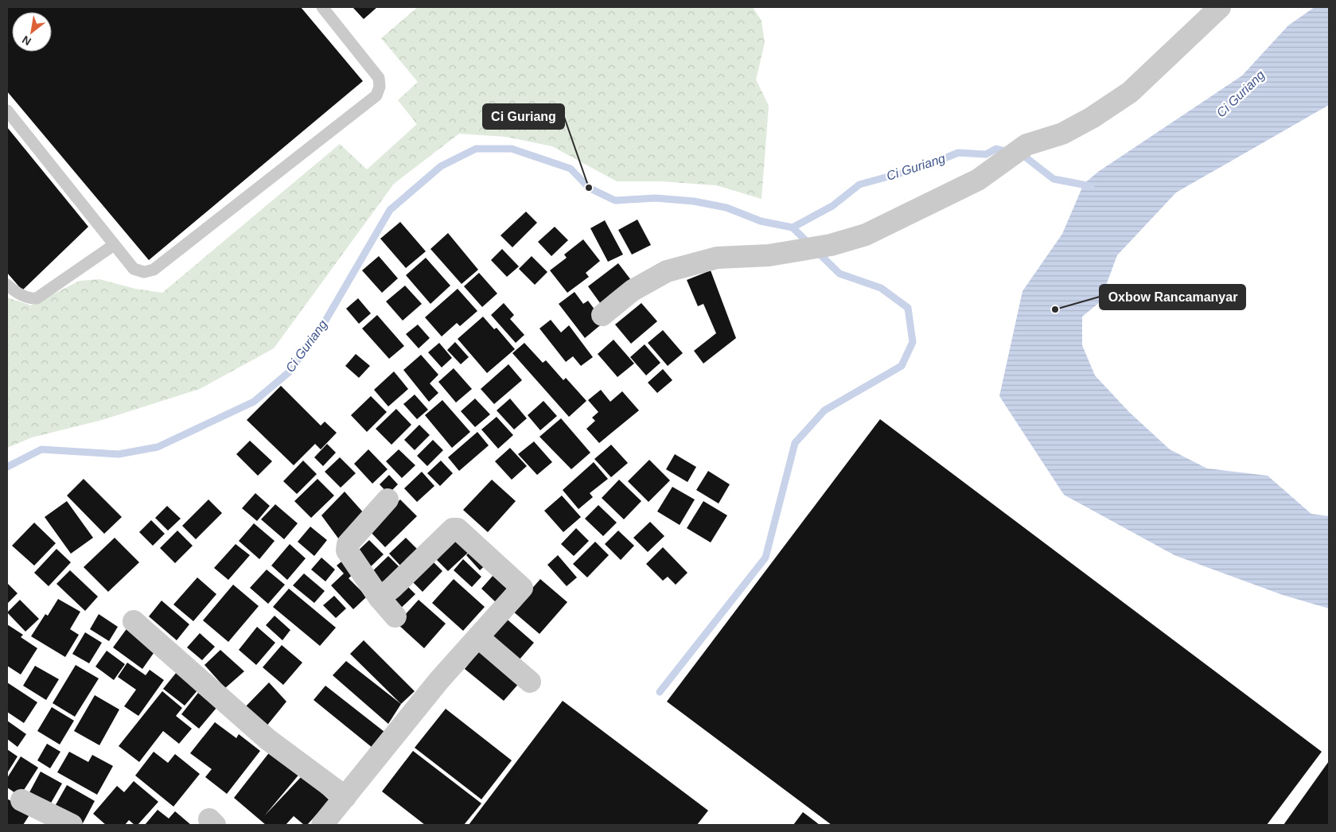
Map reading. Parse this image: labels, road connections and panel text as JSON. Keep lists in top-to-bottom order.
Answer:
{
  "water": ["Ci Guriang"],
  "places": ["Ci Guriang", "Oxbow Rancamanyar"],
  "north": "bottom left"
}
